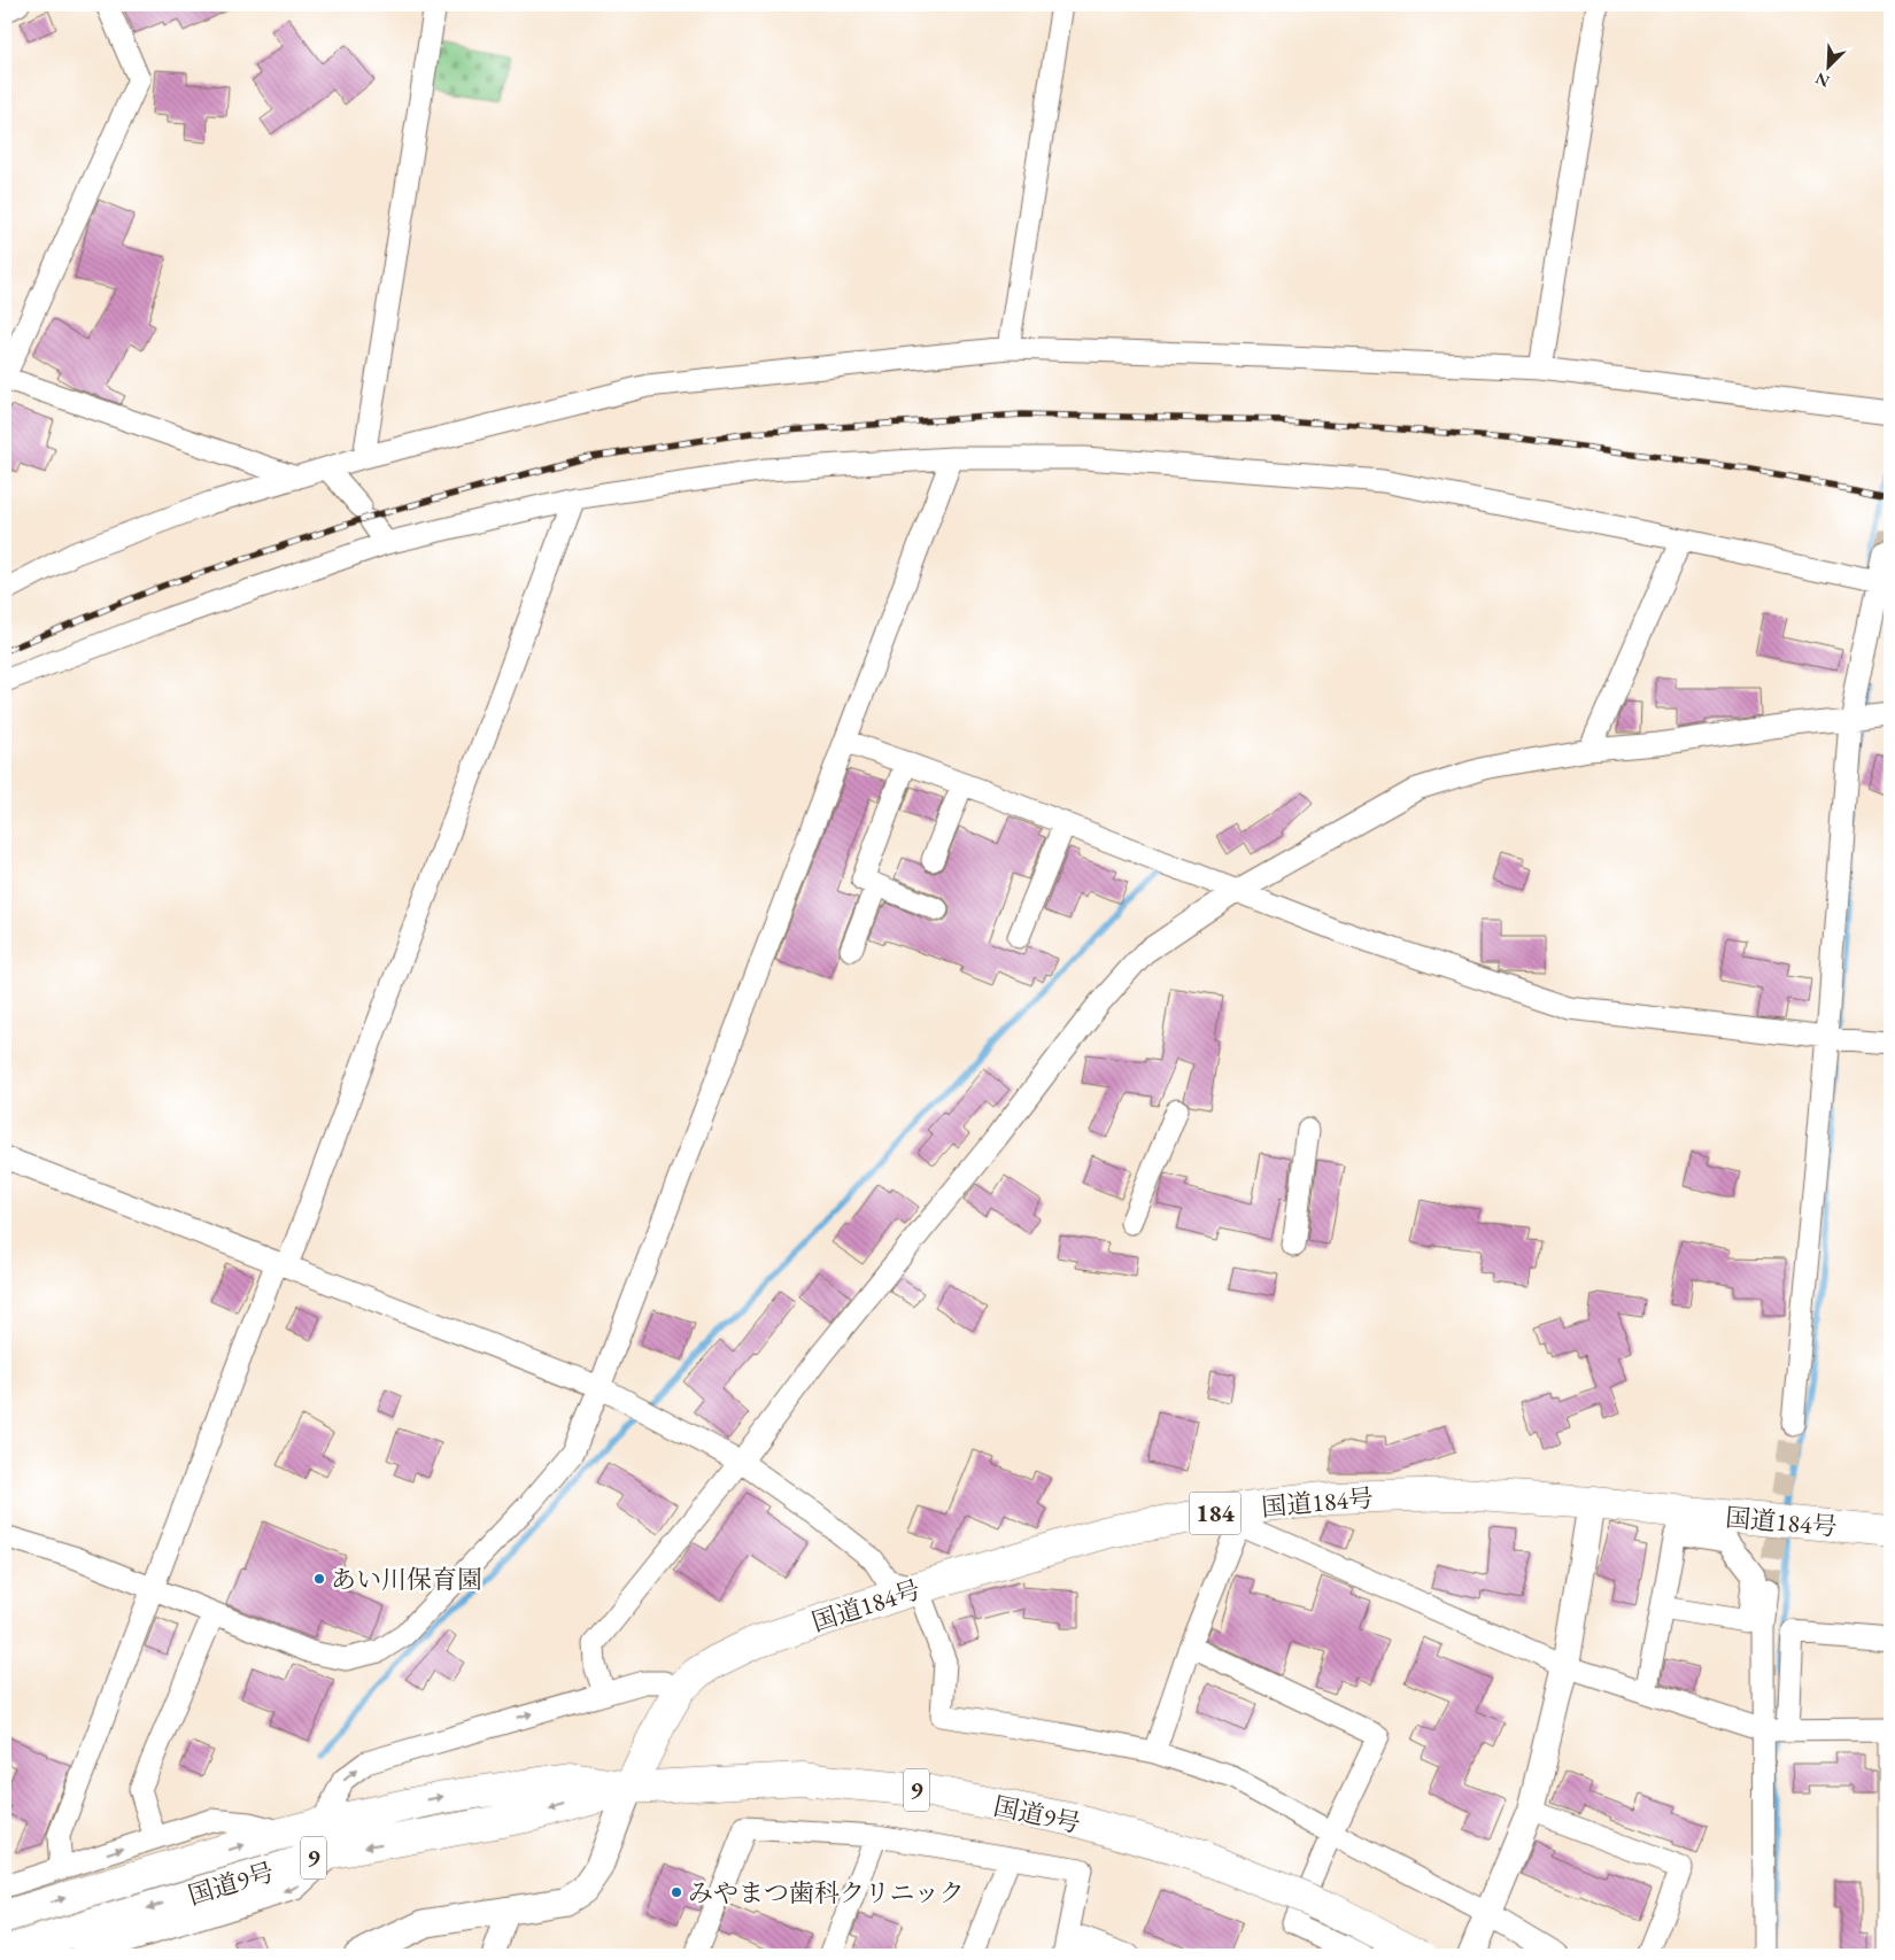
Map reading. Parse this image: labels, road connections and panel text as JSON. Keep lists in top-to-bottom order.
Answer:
{
  "streets": {
    "highway": [
      "国道184号",
      "184",
      "9",
      "国道9号"
    ]
  },
  "crossings": [
    ["国道184号", "国道9号"]
  ],
  "places": ["あい川保育園", "みやまつ歯科クリニック"],
  "north": "bottom left"
}
